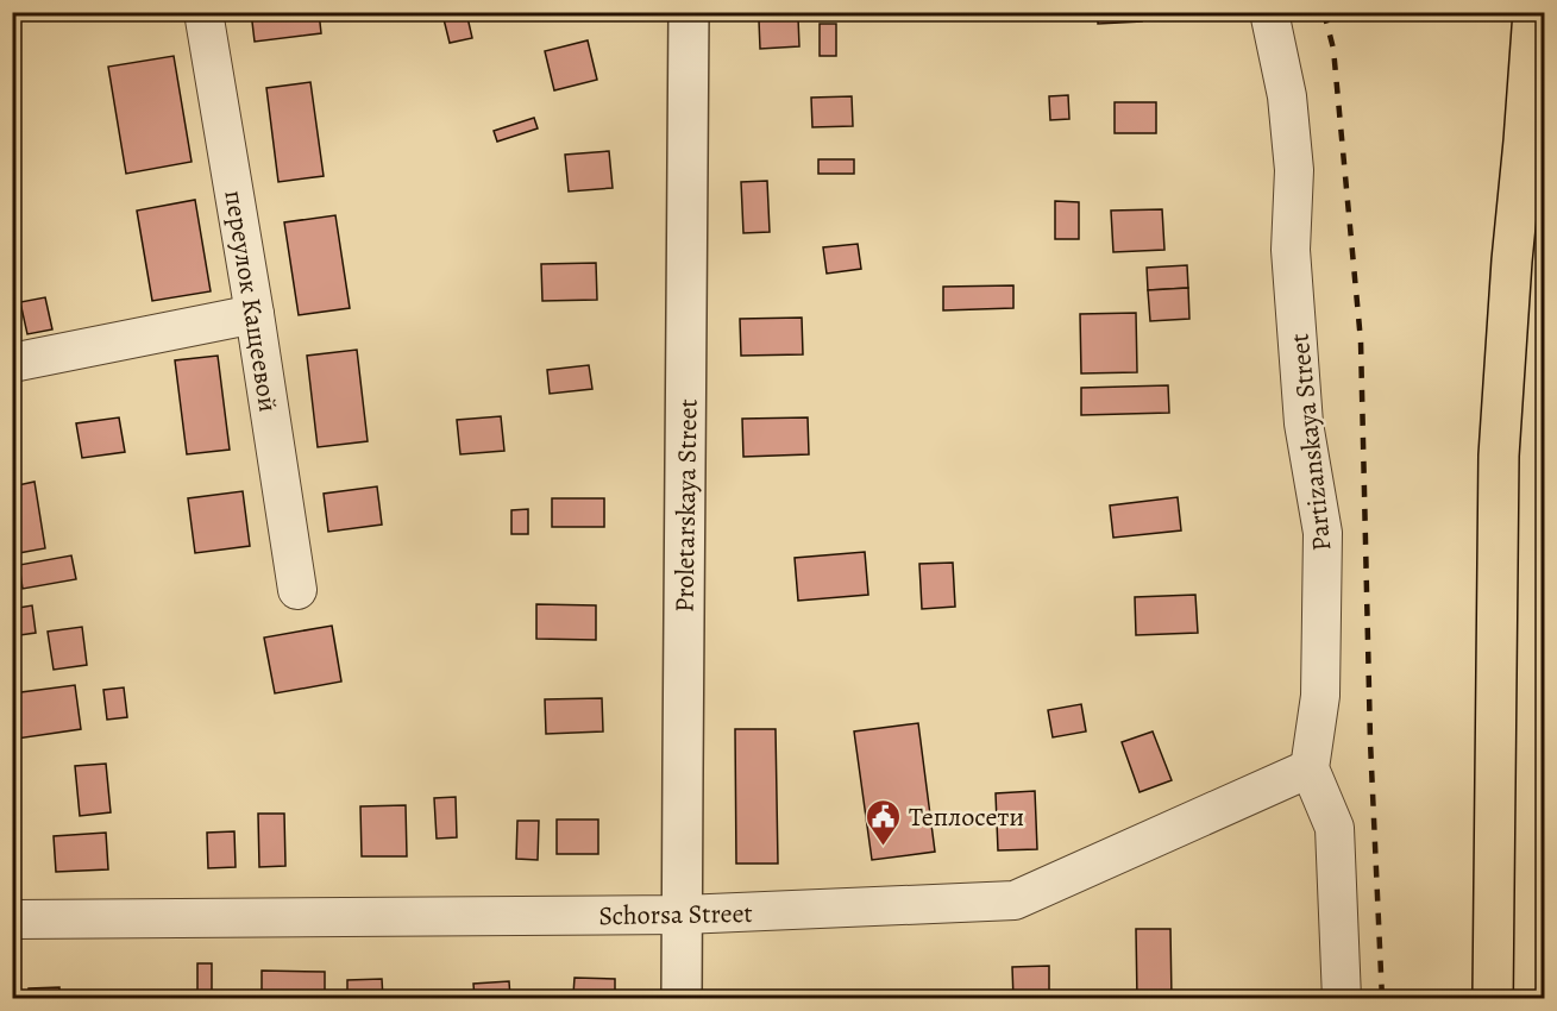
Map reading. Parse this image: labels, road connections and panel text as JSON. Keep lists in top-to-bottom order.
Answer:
{
  "streets": {
    "street": [
      "переулок Кащеевой",
      "Partizanskaya Street",
      "Proletarskaya Street",
      "Schorsa Street"
    ]
  },
  "crossings": [
    ["Partizanskaya Street", "Schorsa Street"],
    ["Proletarskaya Street", "Schorsa Street"]
  ],
  "places": {
    "public building": ["Теплосети"]
  }
}
